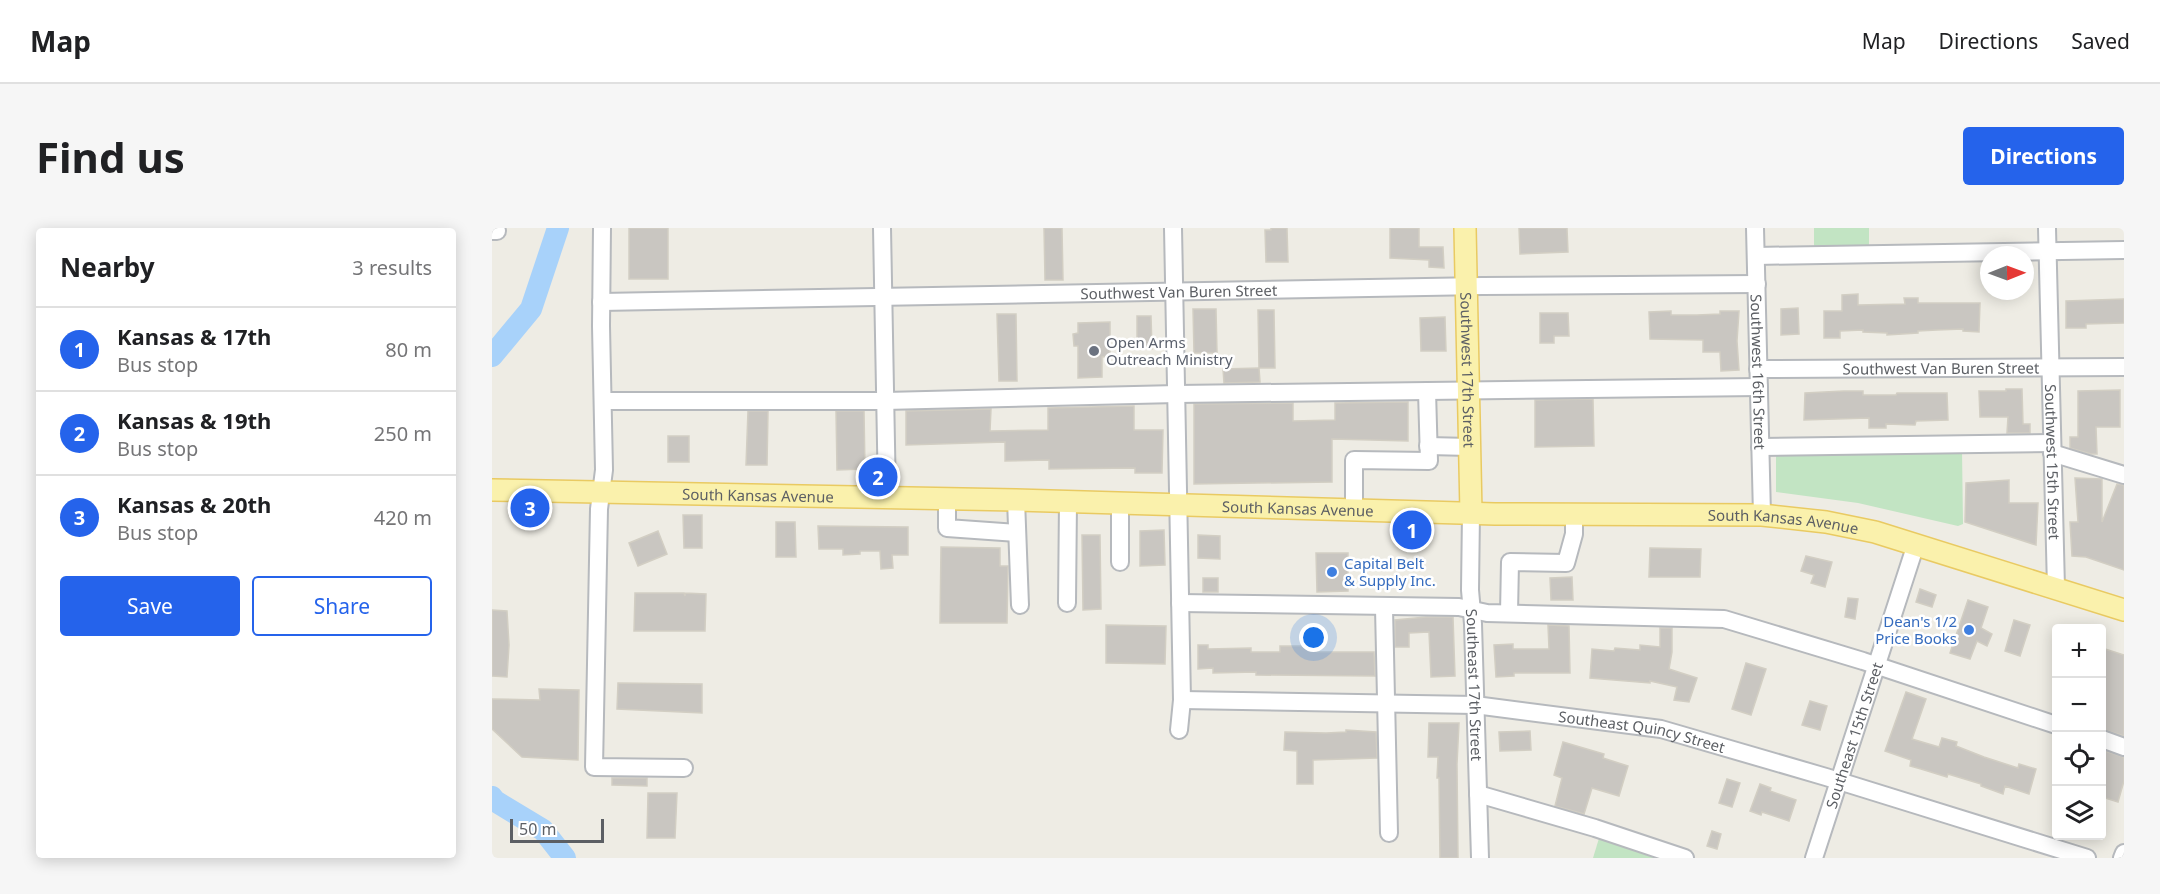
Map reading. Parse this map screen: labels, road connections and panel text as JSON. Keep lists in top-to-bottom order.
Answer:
{
  "streets": {
    "main road": ["Southwest 17th Street", "South Kansas Avenue"],
    "street": [
      "Southwest Van Buren Street",
      "Southwest 16th Street",
      "Southwest 15th Street",
      "Southeast 17th Street",
      "Southeast Quincy Street",
      "Southeast 15th Street"
    ]
  },
  "crossings": [
    ["Southwest Van Buren Street", "Southwest 17th Street"],
    ["Southwest Van Buren Street", "Southwest 16th Street"],
    ["Southwest Van Buren Street", "Southwest 15th Street"],
    ["Southwest 17th Street", "South Kansas Avenue"],
    ["Southwest 17th Street", "Southeast 17th Street"],
    ["Southwest 16th Street", "South Kansas Avenue"],
    ["Southwest 15th Street", "South Kansas Avenue"],
    ["South Kansas Avenue", "Southeast 17th Street"],
    ["South Kansas Avenue", "Southeast 15th Street"],
    ["Southeast 17th Street", "Southeast Quincy Street"],
    ["Southeast Quincy Street", "Southeast 15th Street"]
  ],
  "places": ["Open Arms Outreach Ministry", "Capital Belt & Supply Inc.", "Dean's 1/2 Price Books"],
  "scale_bar": "50 m",
  "north": "right",
  "page": {
    "header": "Map",
    "nav": ["Map", "Directions", "Saved"],
    "buttons": [
      "Directions",
      ["Save", "Share"]
    ],
    "title": "Find us",
    "heading": ["Nearby", "3 results"],
    "list": [
      {
        "mark": "1",
        "name": "Kansas & 17th",
        "note": "Bus stop",
        "value": "80 m"
      },
      {
        "mark": "2",
        "name": "Kansas & 19th",
        "note": "Bus stop",
        "value": "250 m"
      },
      {
        "mark": "3",
        "name": "Kansas & 20th",
        "note": "Bus stop",
        "value": "420 m"
      }
    ],
    "pins": ["2", "3", "1"],
    "map_buttons": ["+", "−"],
    "scale": "50 m"
  }
}
